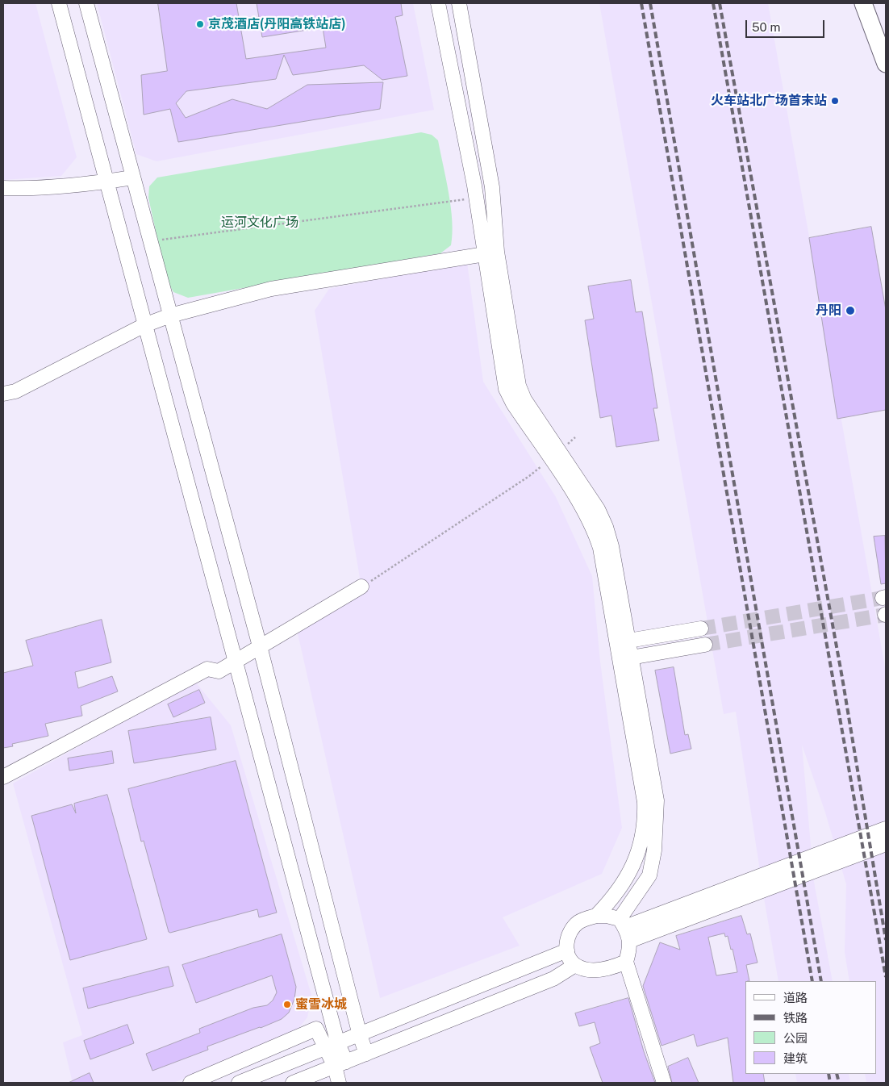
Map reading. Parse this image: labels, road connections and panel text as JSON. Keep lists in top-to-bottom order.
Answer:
{
  "parks": ["运河文化广场"],
  "places": [
    "京茂酒店(丹阳高铁站店)",
    "火车站北广场首末站",
    "丹阳",
    "蜜雪冰城"
  ],
  "legend": [
    "道路",
    "铁路",
    "公园",
    "建筑"
  ],
  "scale_bar": "50 m"
}
